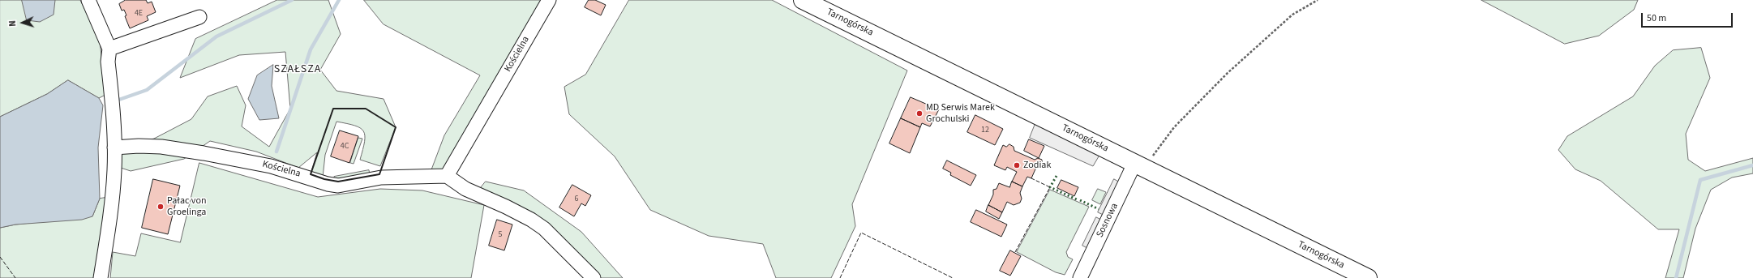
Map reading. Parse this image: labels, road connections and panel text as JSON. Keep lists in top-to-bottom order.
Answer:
{
  "streets": {
    "main road": ["Tarnogórska"],
    "street": ["Kościelna", "Sosnowa"]
  },
  "crossings": [
    ["Tarnogórska", "Sosnowa"]
  ],
  "districts": ["SZAŁSZA"],
  "places": ["MD Serwis Marek Grochulski", "Zodiak", "Pałac von Groelinga"],
  "house_numbers": [
    "4E",
    "12",
    "4C",
    "6",
    "5"
  ],
  "scale_bar": "50 m",
  "north": "left"
}
